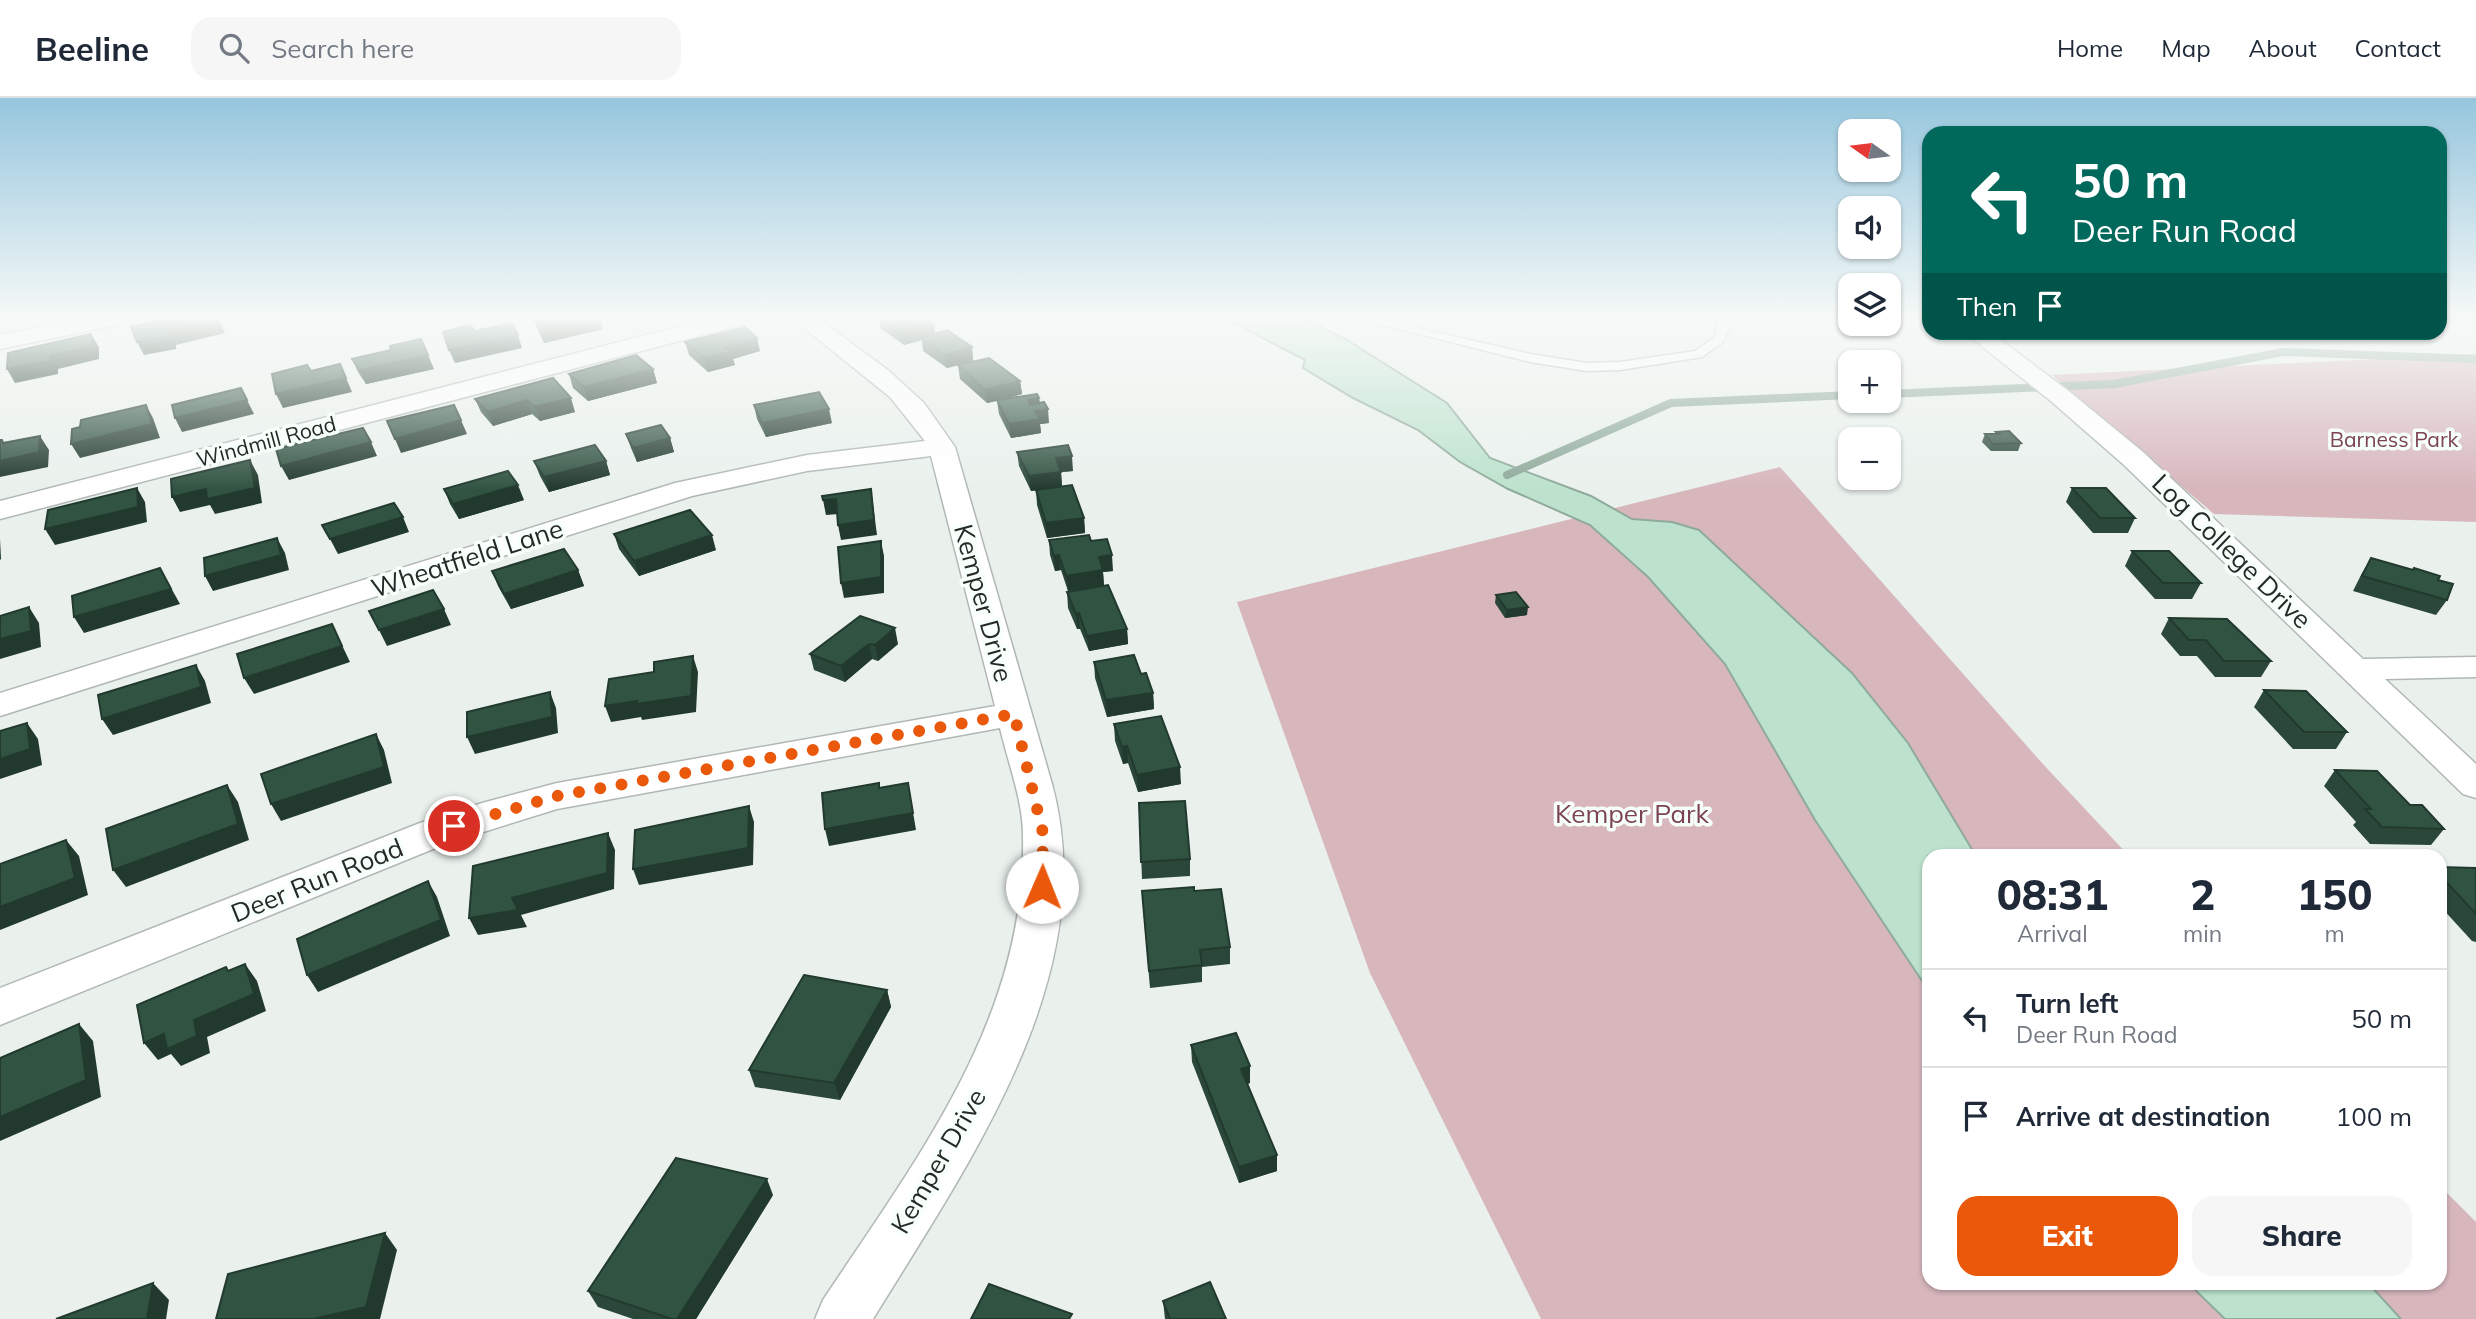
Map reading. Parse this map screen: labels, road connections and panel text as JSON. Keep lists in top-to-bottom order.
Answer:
{
  "streets": {
    "street": [
      "Windmill Road",
      "Log College Drive",
      "Wheatfield Lane",
      "Kemper Drive",
      "Deer Run Road"
    ]
  },
  "crossings": [
    ["Wheatfield Lane", "Kemper Drive"],
    ["Kemper Drive", "Deer Run Road"]
  ],
  "parks": ["Barness Park", "Kemper Park"],
  "north": "left",
  "page": {
    "header": "Beeline",
    "search": "Search here",
    "nav": [
      "Home",
      "Map",
      "About",
      "Contact"
    ],
    "map_buttons": ["+", "−"],
    "turn": ["50 m", "Deer Run Road"],
    "then": "Then",
    "eta": [
      "08:31",
      "Arrival",
      "2",
      "min",
      "150",
      "m"
    ],
    "list": [
      {
        "name": "Turn left",
        "note": "Deer Run Road",
        "value": "50 m"
      },
      {
        "name": "Arrive at destination",
        "value": "100 m"
      }
    ],
    "buttons": ["Exit", "Share"]
  }
}
